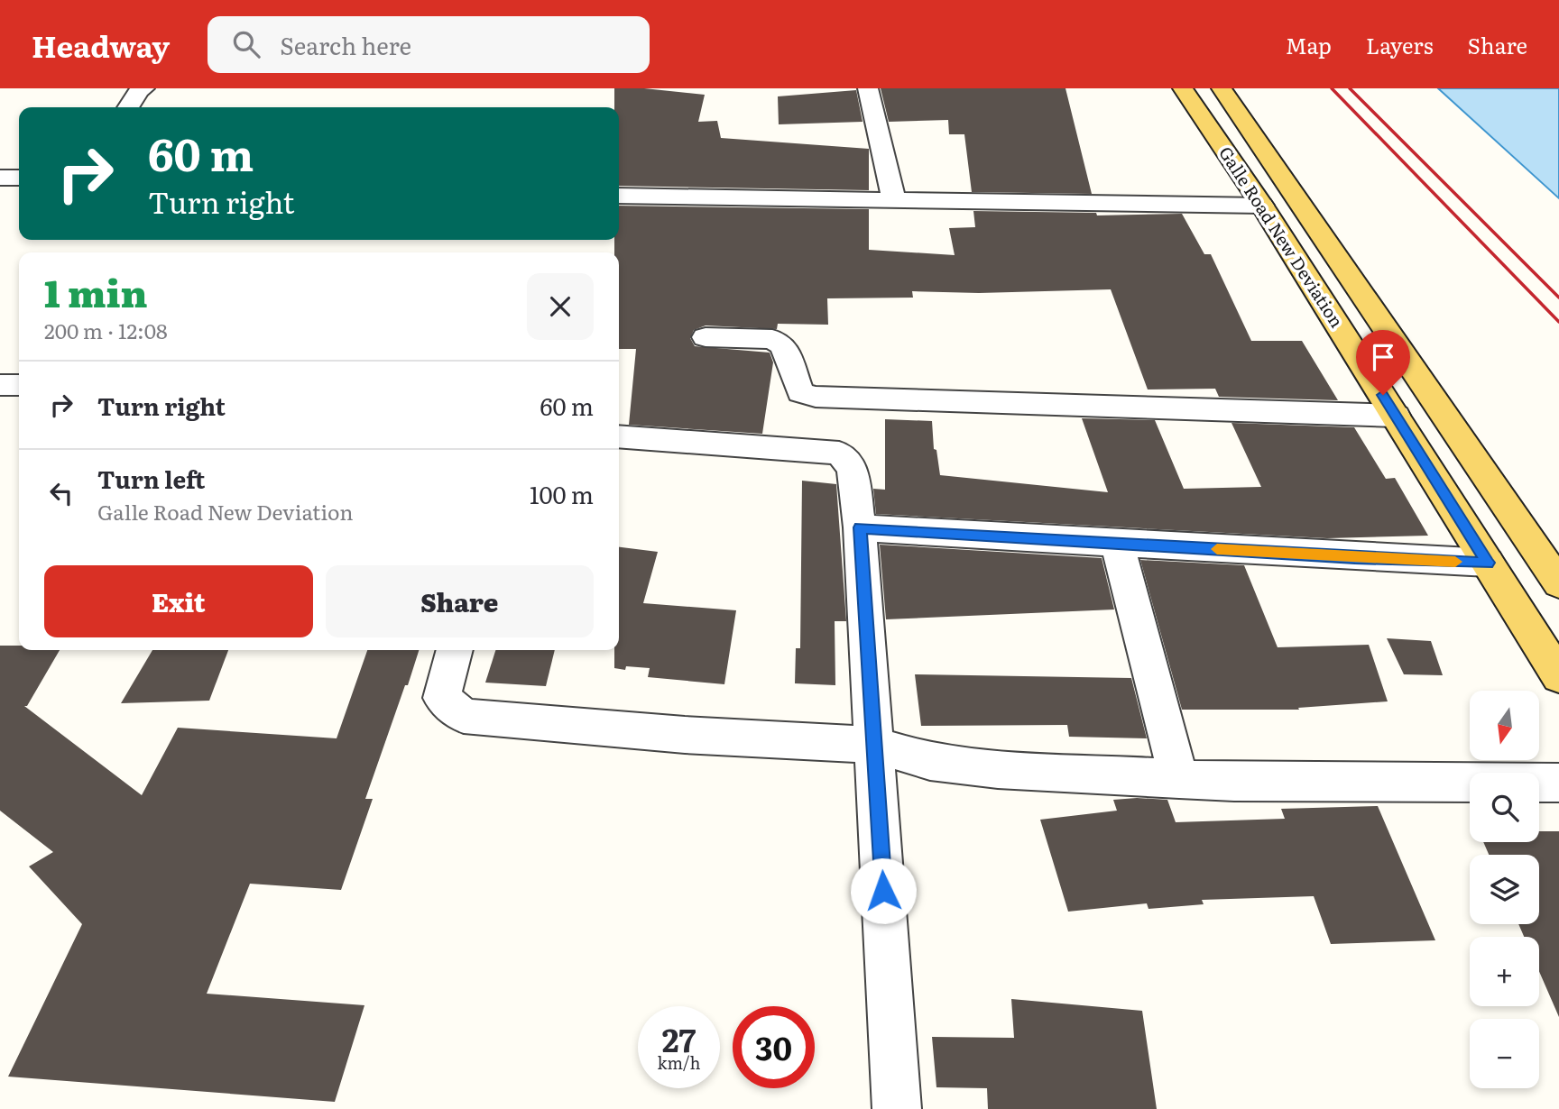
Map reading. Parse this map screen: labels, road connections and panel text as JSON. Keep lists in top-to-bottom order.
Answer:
{
  "streets": {
    "main road": ["Galle Road New Deviation"]
  },
  "north": "bottom",
  "page": {
    "header": "Headway",
    "search": "Search here",
    "nav": ["Map", "Layers", "Share"],
    "turn": ["60 m", "Turn right"],
    "heading": ["1 min", "200 m · 12:08"],
    "list": [
      {
        "name": "Turn right",
        "value": "60 m"
      },
      {
        "name": "Turn left",
        "note": "Galle Road New Deviation",
        "value": "100 m"
      }
    ],
    "buttons": ["Exit", "Share"],
    "map_buttons": ["+", "−"],
    "speed": "27 km/h",
    "limit": "30"
  }
}
